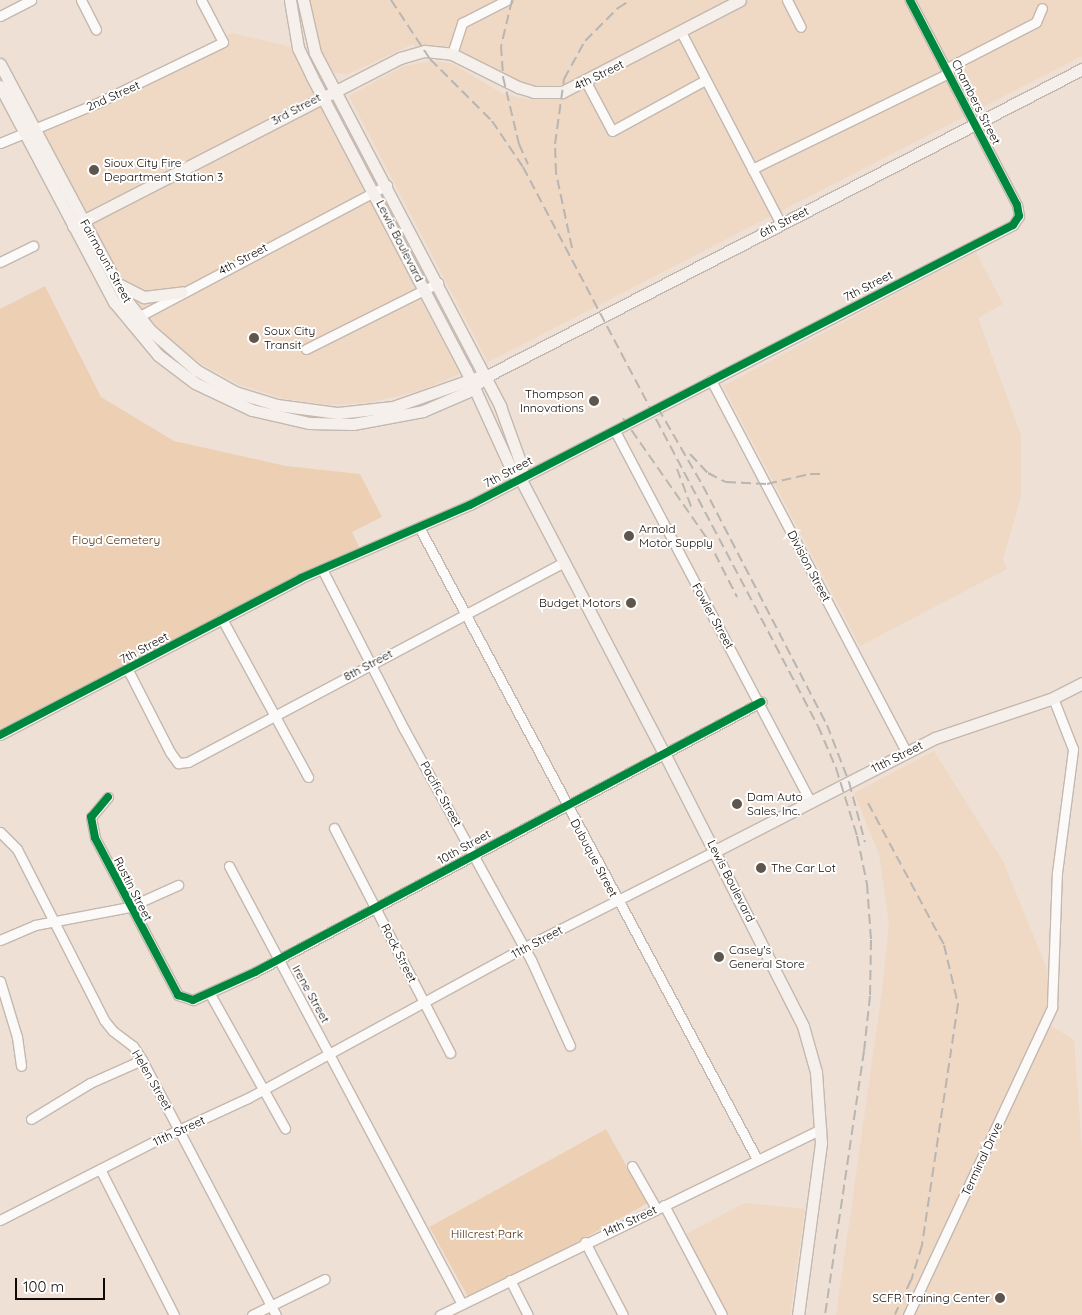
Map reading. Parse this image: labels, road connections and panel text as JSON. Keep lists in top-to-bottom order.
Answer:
{
  "streets": {
    "main road": [
      "4th Street",
      "3rd Street",
      "6th Street",
      "Lewis Boulevard",
      "Fairmount Street",
      "11th Street"
    ],
    "street": [
      "2nd Street",
      "Chambers Street",
      "7th Street",
      "Division Street",
      "Fowler Street",
      "8th Street",
      "Pacific Street",
      "10th Street",
      "Dubuque Street",
      "Rustin Street",
      "Rock Street",
      "Irene Street",
      "Helen Street",
      "Terminal Drive",
      "14th Street"
    ]
  },
  "crossings": [
    ["4th Street", "3rd Street"],
    ["4th Street", "Lewis Boulevard"],
    ["4th Street", "Fairmount Street"],
    ["2nd Street", "Fairmount Street"],
    ["Chambers Street", "6th Street"],
    ["Chambers Street", "7th Street"],
    ["3rd Street", "Lewis Boulevard"],
    ["3rd Street", "Fairmount Street"],
    ["6th Street", "Lewis Boulevard"],
    ["6th Street", "Fairmount Street"],
    ["Lewis Boulevard", "Fairmount Street"],
    ["Lewis Boulevard", "7th Street"],
    ["Lewis Boulevard", "8th Street"],
    ["Lewis Boulevard", "11th Street"],
    ["Lewis Boulevard", "10th Street"],
    ["Lewis Boulevard", "14th Street"],
    ["7th Street", "Division Street"],
    ["7th Street", "Fowler Street"],
    ["7th Street", "8th Street"],
    ["7th Street", "Pacific Street"],
    ["7th Street", "Dubuque Street"],
    ["Division Street", "11th Street"],
    ["Fowler Street", "11th Street"],
    ["Fowler Street", "10th Street"],
    ["8th Street", "Pacific Street"],
    ["8th Street", "Dubuque Street"],
    ["11th Street", "Pacific Street"],
    ["11th Street", "Dubuque Street"],
    ["11th Street", "Rock Street"],
    ["11th Street", "Irene Street"],
    ["11th Street", "Helen Street"],
    ["11th Street", "Terminal Drive"],
    ["Pacific Street", "10th Street"],
    ["10th Street", "Dubuque Street"],
    ["10th Street", "Rustin Street"],
    ["10th Street", "Rock Street"],
    ["10th Street", "Irene Street"],
    ["Dubuque Street", "14th Street"],
    ["Irene Street", "14th Street"]
  ],
  "parks": ["Floyd Cemetery", "Hillcrest Park"],
  "places": [
    "Sioux City Fire Department Station 3",
    "Soux City Transit",
    "Thompson Innovations",
    "Arnold Motor Supply",
    "Budget Motors",
    "Dam Auto Sales, Inc.",
    "The Car Lot",
    "Casey's General Store",
    "SCFR Training Center"
  ],
  "scale_bar": "100 m"
}
